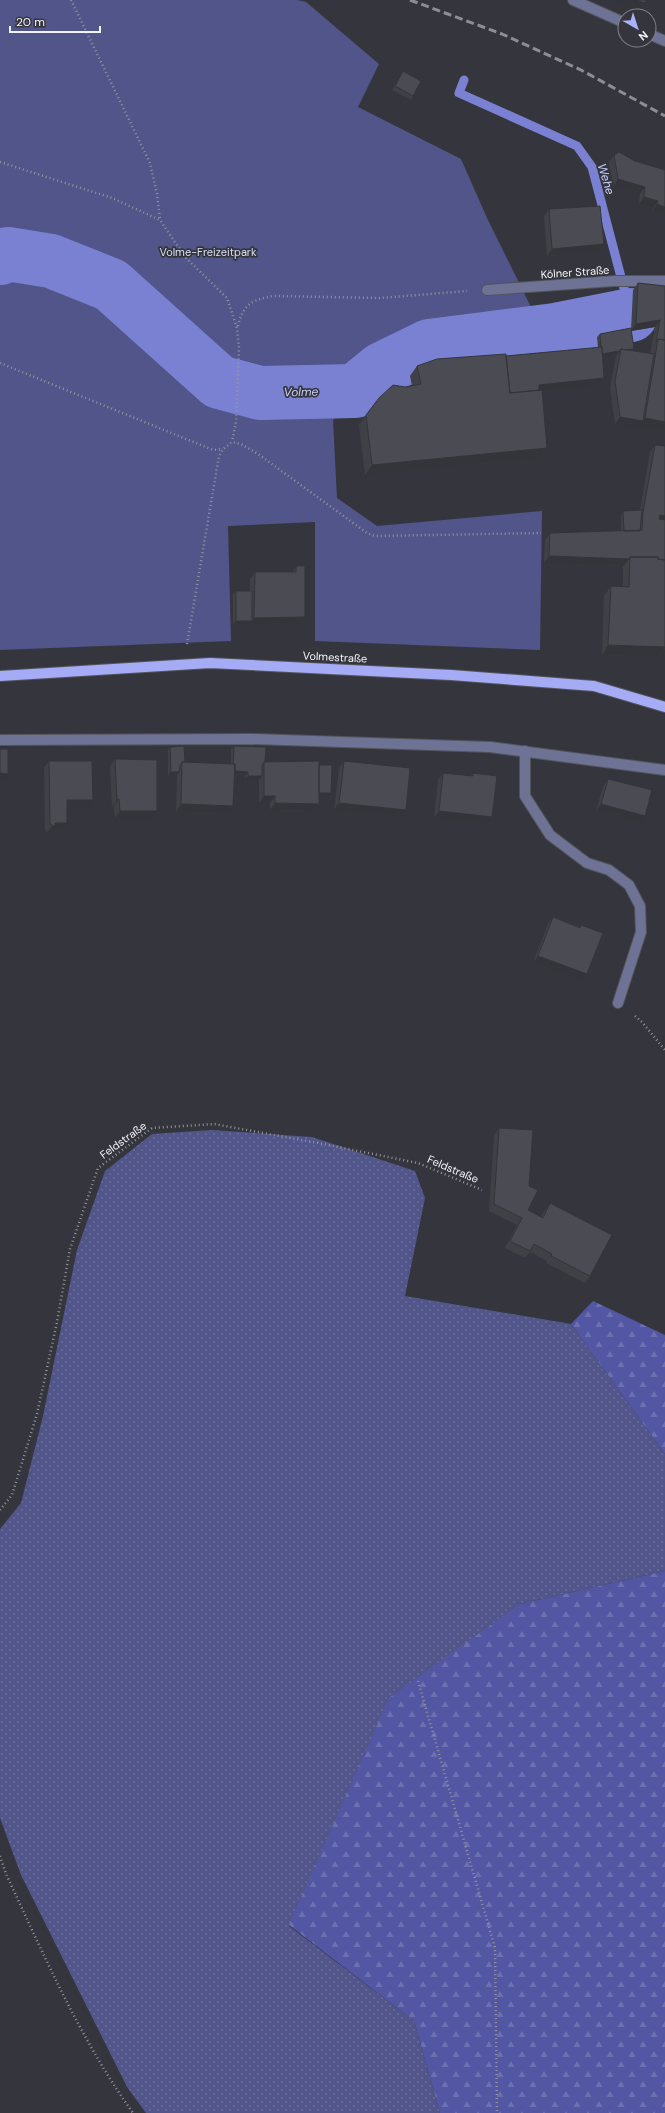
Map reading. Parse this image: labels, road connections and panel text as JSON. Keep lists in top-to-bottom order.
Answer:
{
  "streets": {
    "main road": ["Volmestraße"],
    "street": ["Kölner Straße"],
    "path": ["Feldstraße"]
  },
  "water": ["Wehe", "Volme"],
  "parks": ["Volme-Freizeitpark"],
  "scale_bar": "20 m",
  "north": "bottom right"
}
